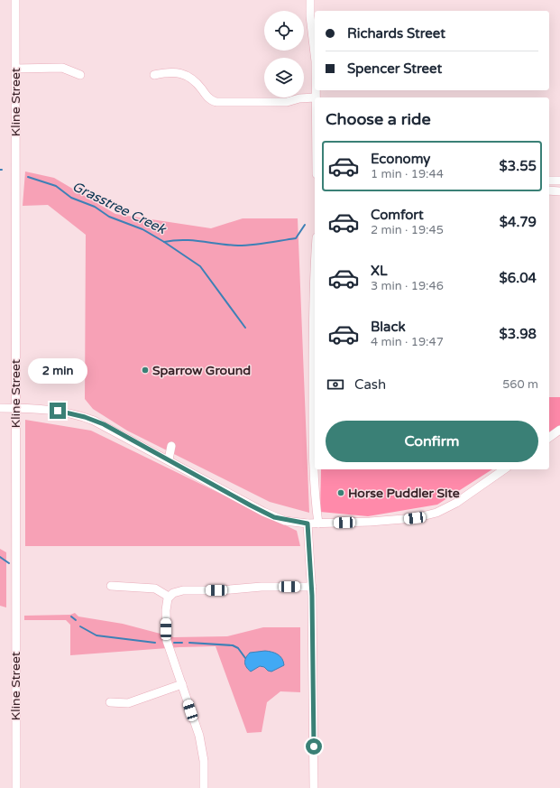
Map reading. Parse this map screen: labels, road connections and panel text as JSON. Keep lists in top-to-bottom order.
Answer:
{
  "streets": {
    "street": ["Kline Street"]
  },
  "water": ["Grasstree Creek"],
  "places": ["Sparrow Ground", "Horse Puddler Site"],
  "page": {
    "banner": ["Richards Street", "Spencer Street"],
    "heading": "Choose a ride",
    "list": [
      {
        "name": "Economy",
        "note": "1 min · 19:44",
        "value": "$3.55"
      },
      {
        "name": "Comfort",
        "note": "2 min · 19:45",
        "value": "$4.79"
      },
      {
        "name": "XL",
        "note": "3 min · 19:46",
        "value": "$6.04"
      },
      {
        "name": "Black",
        "note": "4 min · 19:47",
        "value": "$3.98"
      }
    ],
    "bubble": "2 min",
    "pay": ["Cash", "560 m"],
    "buttons": "Confirm"
  }
}
